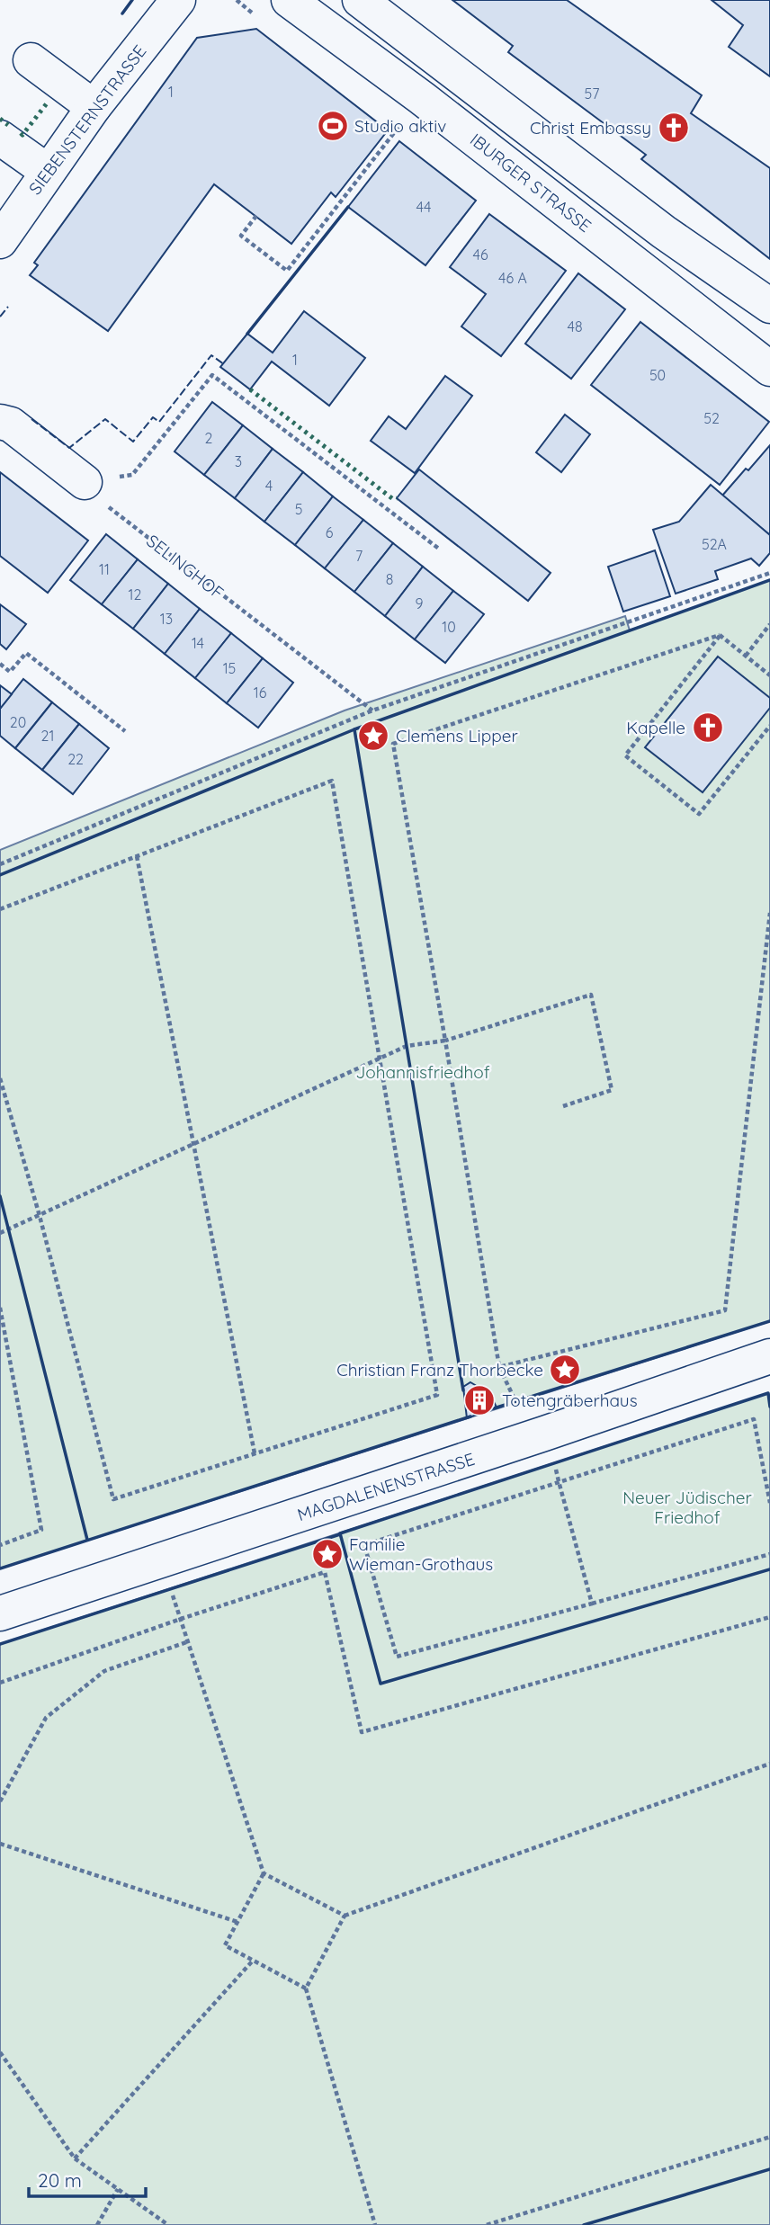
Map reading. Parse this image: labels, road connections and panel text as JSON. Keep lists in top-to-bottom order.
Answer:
{
  "streets": {
    "street": ["SIEBENSTERNSTRASSE", "IBURGER STRASSE", "MAGDALENENSTRASSE"],
    "path": ["SELINGHOF"]
  },
  "parks": ["Johannisfriedhof", "Neuer Jüdischer Friedhof"],
  "places": {
    "sports": ["Studio aktiv"],
    "church": ["Christ Embassy", "Kapelle"],
    "place": ["Clemens Lipper", "Christian Franz Thorbecke", "Familie Wieman-Grothaus"],
    "building": ["Totengräberhaus"]
  },
  "house_numbers": [
    "1",
    "57",
    "44",
    "46",
    "46 A",
    "48",
    "1",
    "50",
    "52",
    "2",
    "3",
    "4",
    "5",
    "6",
    "52A",
    "7",
    "11",
    "8",
    "12",
    "9",
    "13",
    "10",
    "14",
    "15",
    "16",
    "20",
    "21",
    "22"
  ],
  "scale_bar": "20 m"
}
